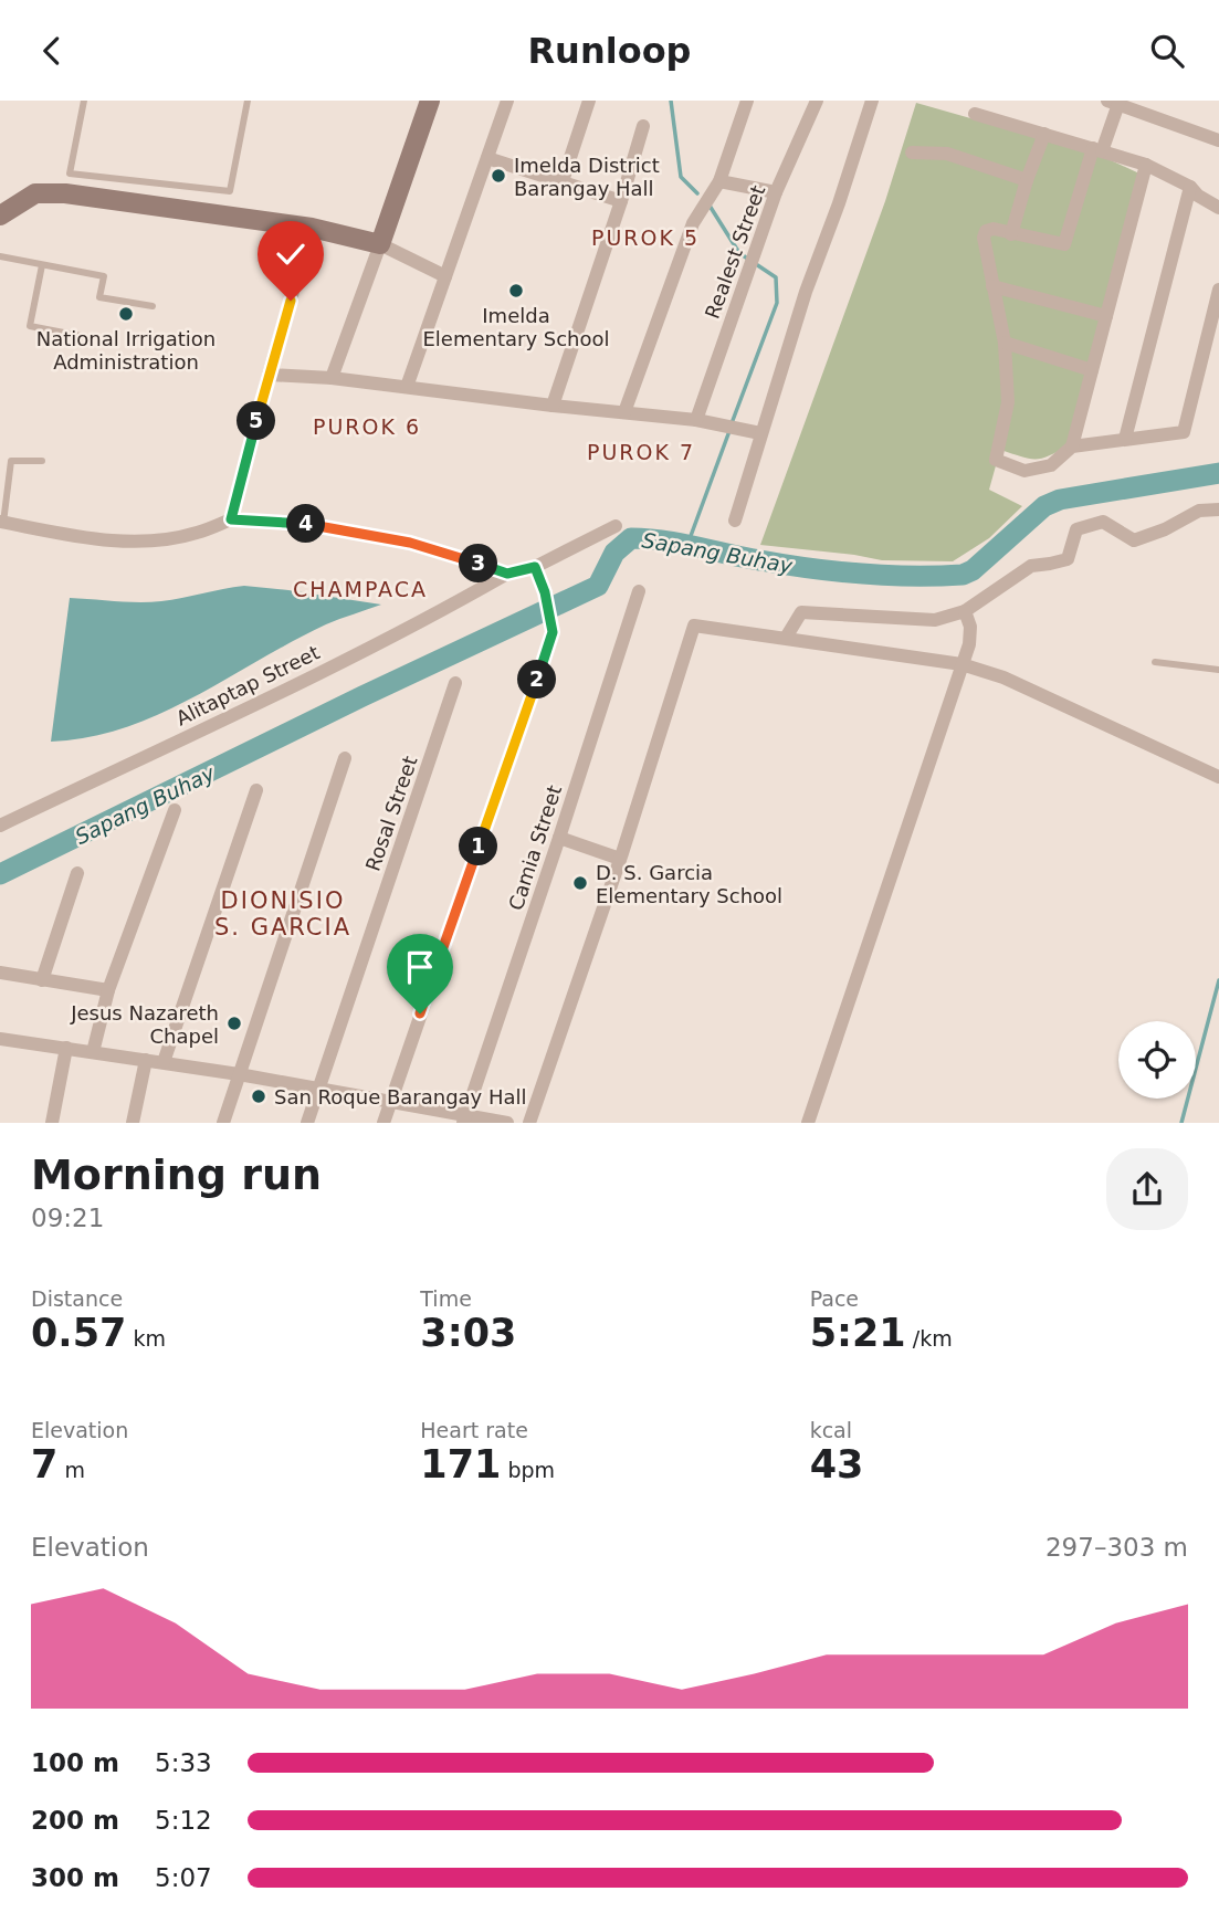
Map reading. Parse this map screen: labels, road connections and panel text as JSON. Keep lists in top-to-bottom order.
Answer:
{
  "streets": {
    "street": [
      "Realest Street",
      "Alitaptap Street",
      "Rosal Street",
      "Camia Street"
    ]
  },
  "districts": [
    "PUROK 5",
    "PUROK 6",
    "PUROK 7",
    "CHAMPACA",
    "DIONISIO S. GARCIA"
  ],
  "water": ["Sapang Buhay"],
  "places": [
    "Imelda District Barangay Hall",
    "Imelda Elementary School",
    "National Irrigation Administration",
    "D. S. Garcia Elementary School",
    "Jesus Nazareth Chapel",
    "San Roque Barangay Hall"
  ],
  "page": {
    "header": "Runloop",
    "pins": [
      "5",
      "4",
      "3",
      "2",
      "1"
    ],
    "heading": ["Morning run", "09:21"],
    "stats": [
      ["Distance", "0.57 km"],
      ["Time", "3:03"],
      ["Pace", "5:21 /km"],
      ["Elevation", "7 m"],
      ["Heart rate", "171 bpm"],
      ["kcal", "43"]
    ],
    "chart": ["Elevation", "297–303 m"],
    "list": [
      {
        "name": "100 m",
        "note": "5:33"
      },
      {
        "name": "200 m",
        "note": "5:12"
      },
      {
        "name": "300 m",
        "note": "5:07"
      }
    ]
  }
}
